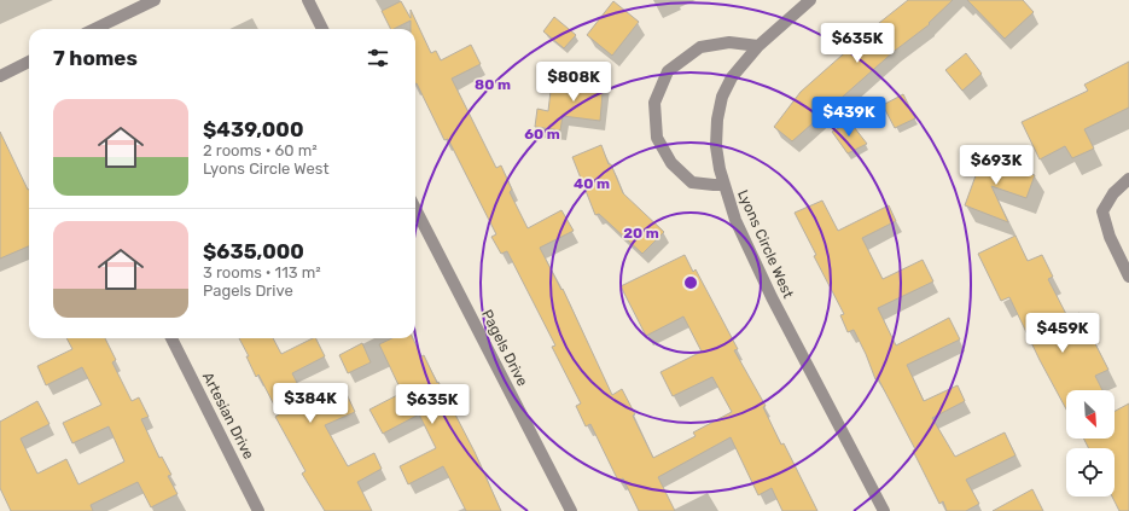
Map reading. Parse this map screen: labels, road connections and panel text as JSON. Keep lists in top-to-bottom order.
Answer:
{
  "streets": {
    "street": ["Lyons Circle West", "Pagels Drive", "Artesian Drive"]
  },
  "north": "bottom right",
  "page": {
    "price": [
      "$635K",
      "$808K",
      "$439K",
      "$693K",
      "$459K",
      "$384K",
      "$635K"
    ],
    "heading": "7 homes",
    "list": [
      {
        "name": "$439,000",
        "note": "2 rooms · 60 m² · Lyons Circle West"
      },
      {
        "name": "$635,000",
        "note": "3 rooms · 113 m² · Pagels Drive"
      }
    ]
  },
  "rings": [
    "80 m",
    "60 m",
    "40 m",
    "20 m"
  ]
}
